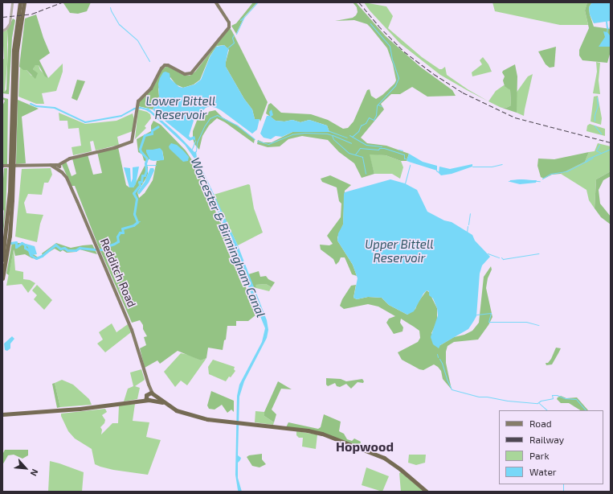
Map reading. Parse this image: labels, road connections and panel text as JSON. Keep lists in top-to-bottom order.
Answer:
{
  "streets": {
    "highway": ["Redditch Road"]
  },
  "districts": ["Hopwood"],
  "water": ["Lower Bittell Reservoir", "Worcester & Birmingham Canal", "Upper Bittell Reservoir"],
  "legend": [
    "Road",
    "Railway",
    "Park",
    "Water"
  ],
  "north": "bottom right"
}
